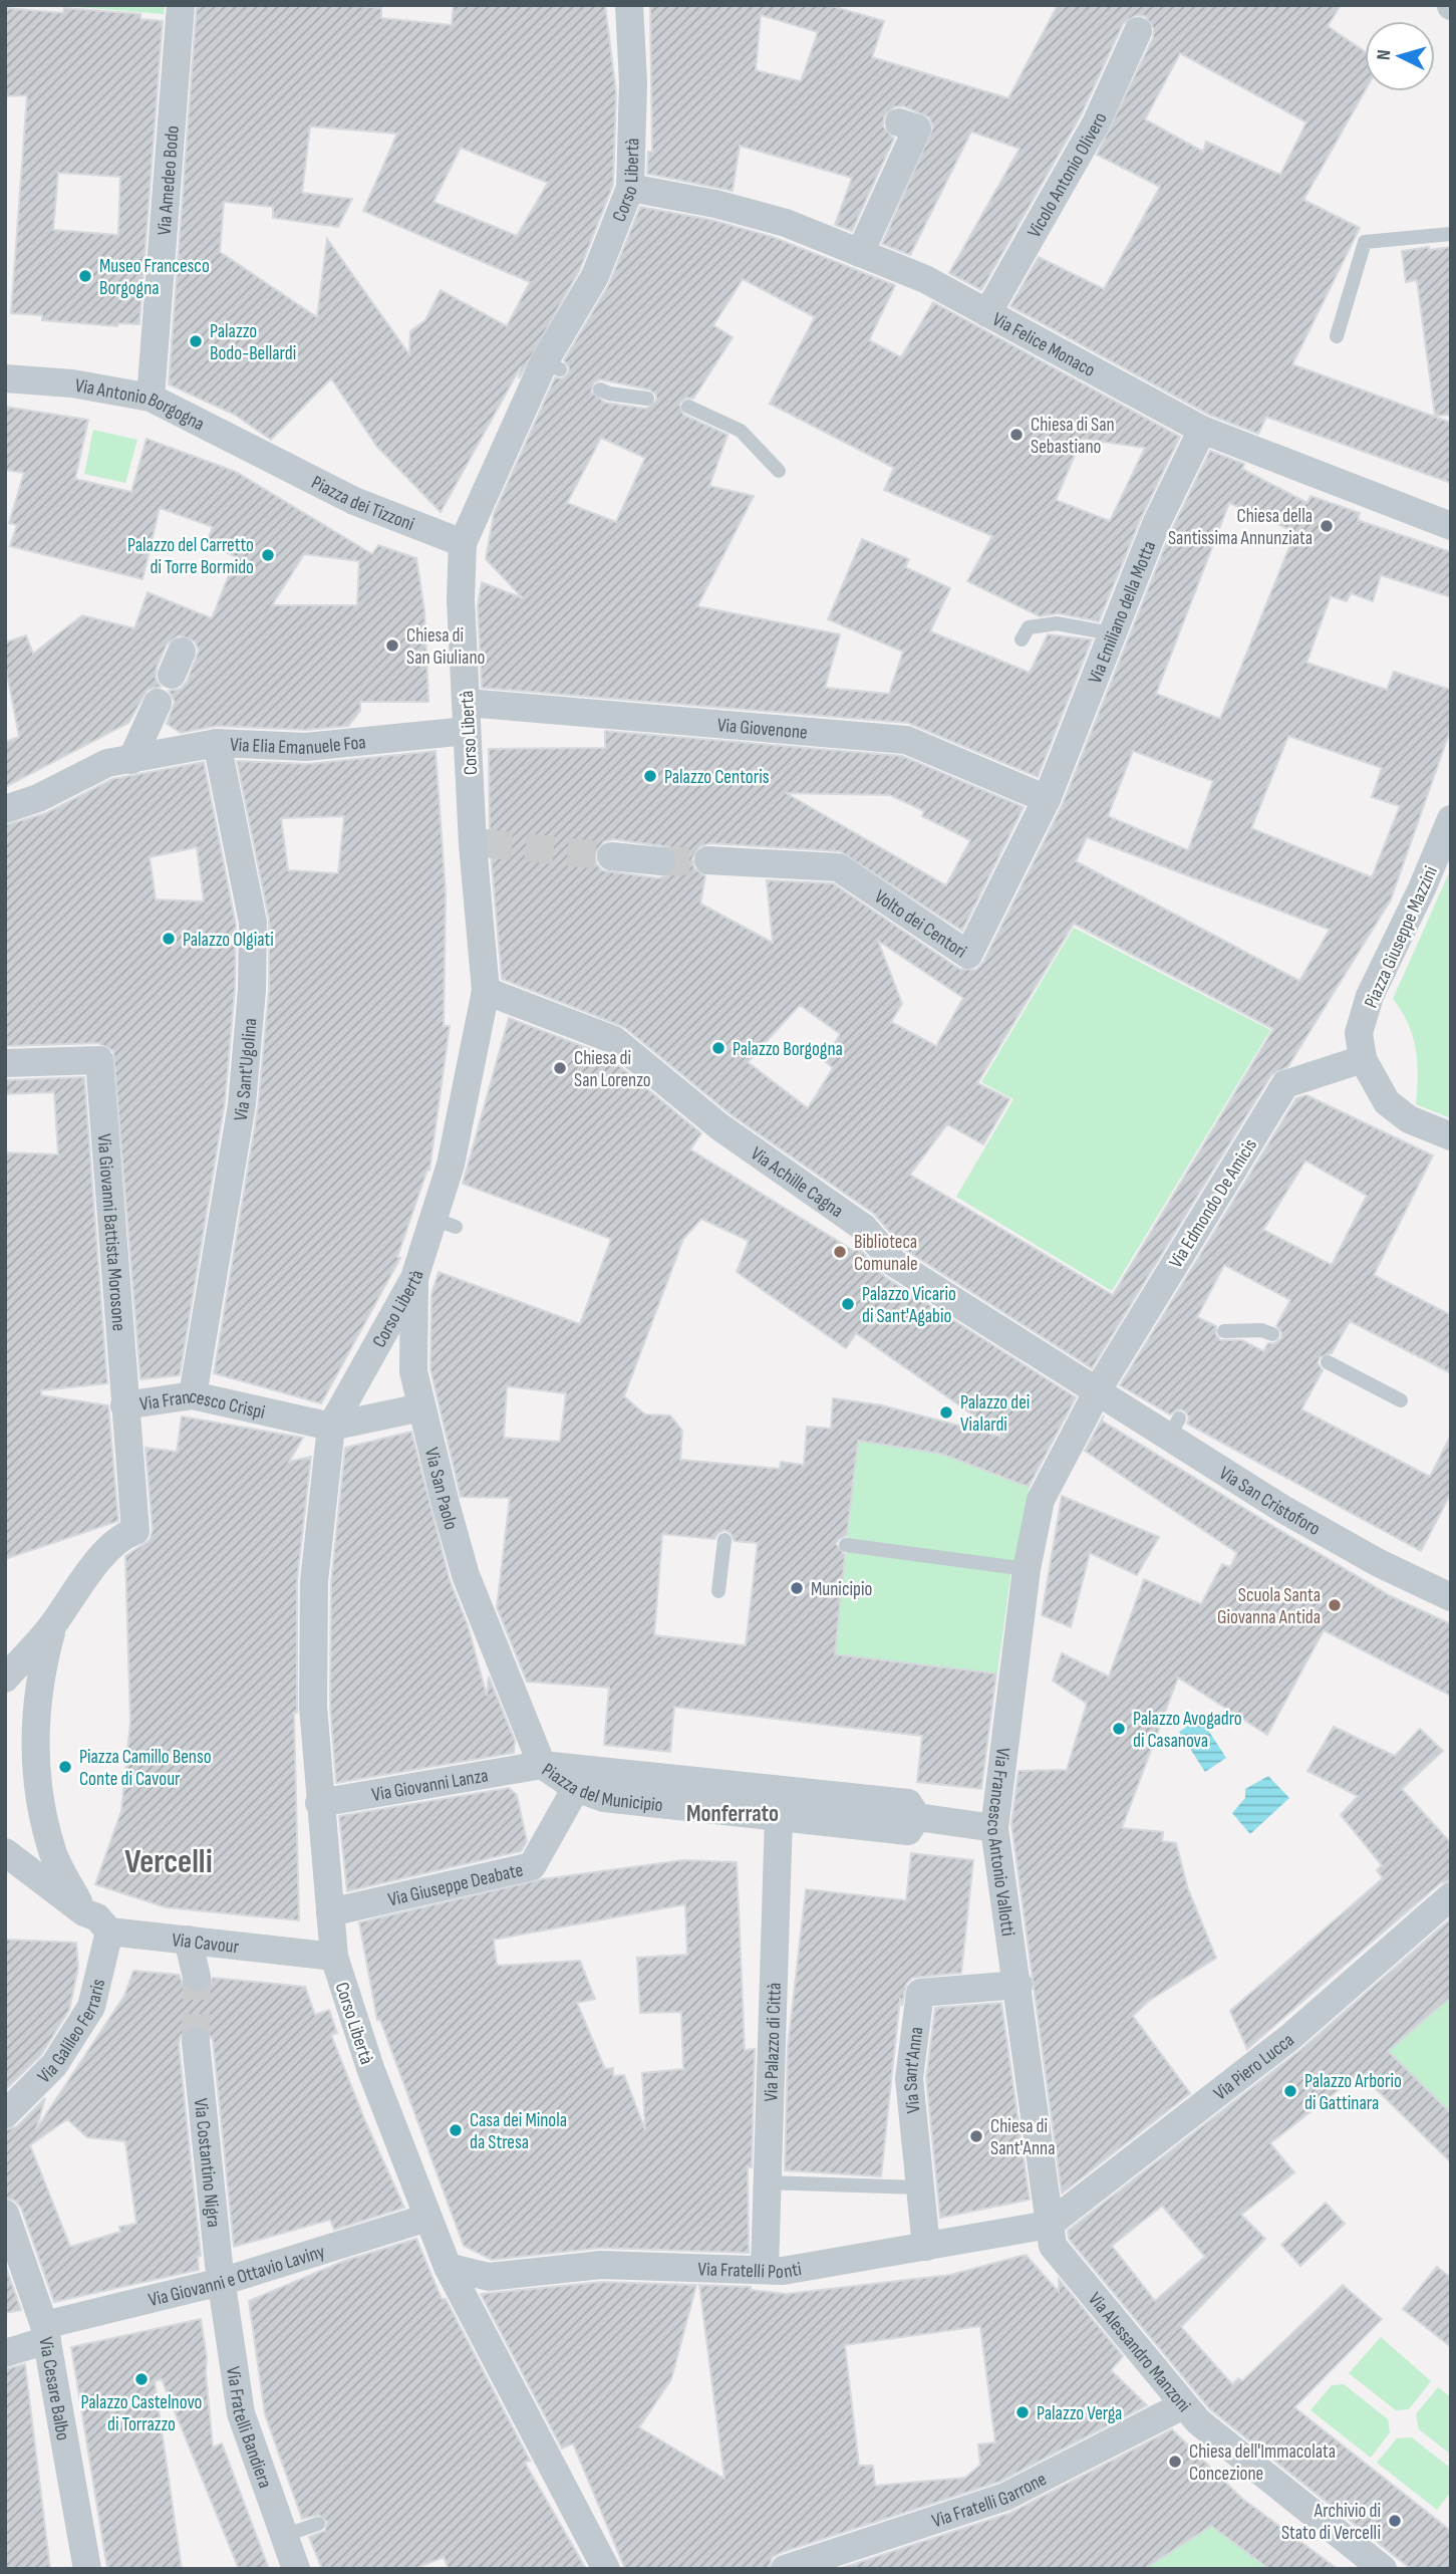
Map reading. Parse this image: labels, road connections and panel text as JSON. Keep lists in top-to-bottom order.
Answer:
{
  "streets": {
    "street": [
      "Vicolo Antonio Olivero",
      "Corso Libertà",
      "Via Amedeo Bodo",
      "Via Felice Monaco",
      "Via Antonio Borgogna",
      "Piazza dei Tizzoni",
      "Via Emiliano della Motta",
      "Via Giovenone",
      "Via Elia Emanuele Foa",
      "Volto dei Centori",
      "Piazza Giuseppe Mazzini",
      "Via Sant'Ugolina",
      "Via Achille Cagna",
      "Via Edmondo De Amicis",
      "Via Giovanni Battista Morosone",
      "Via Francesco Crispi",
      "Via San Paolo",
      "Via San Cristoforo",
      "Via Giovanni Lanza",
      "Piazza del Municipio",
      "Via Francesco Antonio Vallotti",
      "Via Giuseppe Deabate",
      "Via Cavour",
      "Via Galileo Ferraris",
      "Via Palazzo di Città",
      "Via Piero Lucca",
      "Via Sant'Anna",
      "Via Costantino Nigra",
      "Via Fratelli Ponti",
      "Via Giovanni e Ottavio Laviny",
      "Via Alessandro Manzoni",
      "Via Cesare Balbo",
      "Via Fratelli Bandiera",
      "Via Fratelli Garrone"
    ]
  },
  "crossings": [
    ["Vicolo Antonio Olivero", "Via Felice Monaco"],
    ["Corso Libertà", "Via Felice Monaco"],
    ["Corso Libertà", "Piazza dei Tizzoni"],
    ["Corso Libertà", "Via Giovenone"],
    ["Corso Libertà", "Via Elia Emanuele Foa"],
    ["Corso Libertà", "Via Achille Cagna"],
    ["Corso Libertà", "Via Francesco Crispi"],
    ["Corso Libertà", "Via San Paolo"],
    ["Corso Libertà", "Via Giovanni Lanza"],
    ["Corso Libertà", "Via Giuseppe Deabate"],
    ["Corso Libertà", "Via Cavour"],
    ["Corso Libertà", "Via Fratelli Ponti"],
    ["Corso Libertà", "Via Giovanni e Ottavio Laviny"],
    ["Via Amedeo Bodo", "Via Antonio Borgogna"],
    ["Via Felice Monaco", "Via Emiliano della Motta"],
    ["Via Antonio Borgogna", "Piazza dei Tizzoni"],
    ["Via Emiliano della Motta", "Via Giovenone"],
    ["Via Emiliano della Motta", "Volto dei Centori"],
    ["Via Giovenone", "Volto dei Centori"],
    ["Via Elia Emanuele Foa", "Via Sant'Ugolina"],
    ["Piazza Giuseppe Mazzini", "Via Edmondo De Amicis"],
    ["Via Sant'Ugolina", "Via Francesco Crispi"],
    ["Via Achille Cagna", "Via Edmondo De Amicis"],
    ["Via Achille Cagna", "Via San Cristoforo"],
    ["Via Achille Cagna", "Via Francesco Antonio Vallotti"],
    ["Via Edmondo De Amicis", "Via San Cristoforo"],
    ["Via Edmondo De Amicis", "Via Francesco Antonio Vallotti"],
    ["Via Giovanni Battista Morosone", "Via Francesco Crispi"],
    ["Via San Paolo", "Via Giovanni Lanza"],
    ["Via San Paolo", "Piazza del Municipio"],
    ["Via San Cristoforo", "Via Francesco Antonio Vallotti"],
    ["Via Giovanni Lanza", "Piazza del Municipio"],
    ["Piazza del Municipio", "Via Francesco Antonio Vallotti"],
    ["Piazza del Municipio", "Via Giuseppe Deabate"],
    ["Piazza del Municipio", "Via Palazzo di Città"],
    ["Via Francesco Antonio Vallotti", "Via Piero Lucca"],
    ["Via Francesco Antonio Vallotti", "Via Sant'Anna"],
    ["Via Francesco Antonio Vallotti", "Via Fratelli Ponti"],
    ["Via Francesco Antonio Vallotti", "Via Alessandro Manzoni"],
    ["Via Cavour", "Via Galileo Ferraris"],
    ["Via Palazzo di Città", "Via Fratelli Ponti"],
    ["Via Piero Lucca", "Via Fratelli Ponti"],
    ["Via Piero Lucca", "Via Alessandro Manzoni"],
    ["Via Sant'Anna", "Via Fratelli Ponti"],
    ["Via Costantino Nigra", "Via Giovanni e Ottavio Laviny"],
    ["Via Costantino Nigra", "Via Fratelli Bandiera"],
    ["Via Fratelli Ponti", "Via Alessandro Manzoni"],
    ["Via Giovanni e Ottavio Laviny", "Via Cesare Balbo"],
    ["Via Giovanni e Ottavio Laviny", "Via Fratelli Bandiera"],
    ["Via Alessandro Manzoni", "Via Fratelli Garrone"]
  ],
  "districts": ["Monferrato", "Vercelli"],
  "places": [
    "Museo Francesco Borgogna",
    "Palazzo Bodo-Bellardi",
    "Chiesa di San Sebastiano",
    "Chiesa della Santissima Annunziata",
    "Palazzo del Carretto di Torre Bormido",
    "Chiesa di San Giuliano",
    "Palazzo Centoris",
    "Palazzo Olgiati",
    "Palazzo Borgogna",
    "Chiesa di San Lorenzo",
    "Biblioteca Comunale",
    "Palazzo Vicario di Sant'Agabio",
    "Palazzo dei Vialardi",
    "Municipio",
    "Scuola Santa Giovanna Antida",
    "Palazzo Avogadro di Casanova",
    "Piazza Camillo Benso Conte di Cavour",
    "Palazzo Arborio di Gattinara",
    "Casa dei Minola da Stresa",
    "Chiesa di Sant'Anna",
    "Palazzo Castelnovo di Torrazzo",
    "Palazzo Verga",
    "Chiesa dell'Immacolata Concezione",
    "Archivio di Stato di Vercelli"
  ],
  "north": "left"
}
